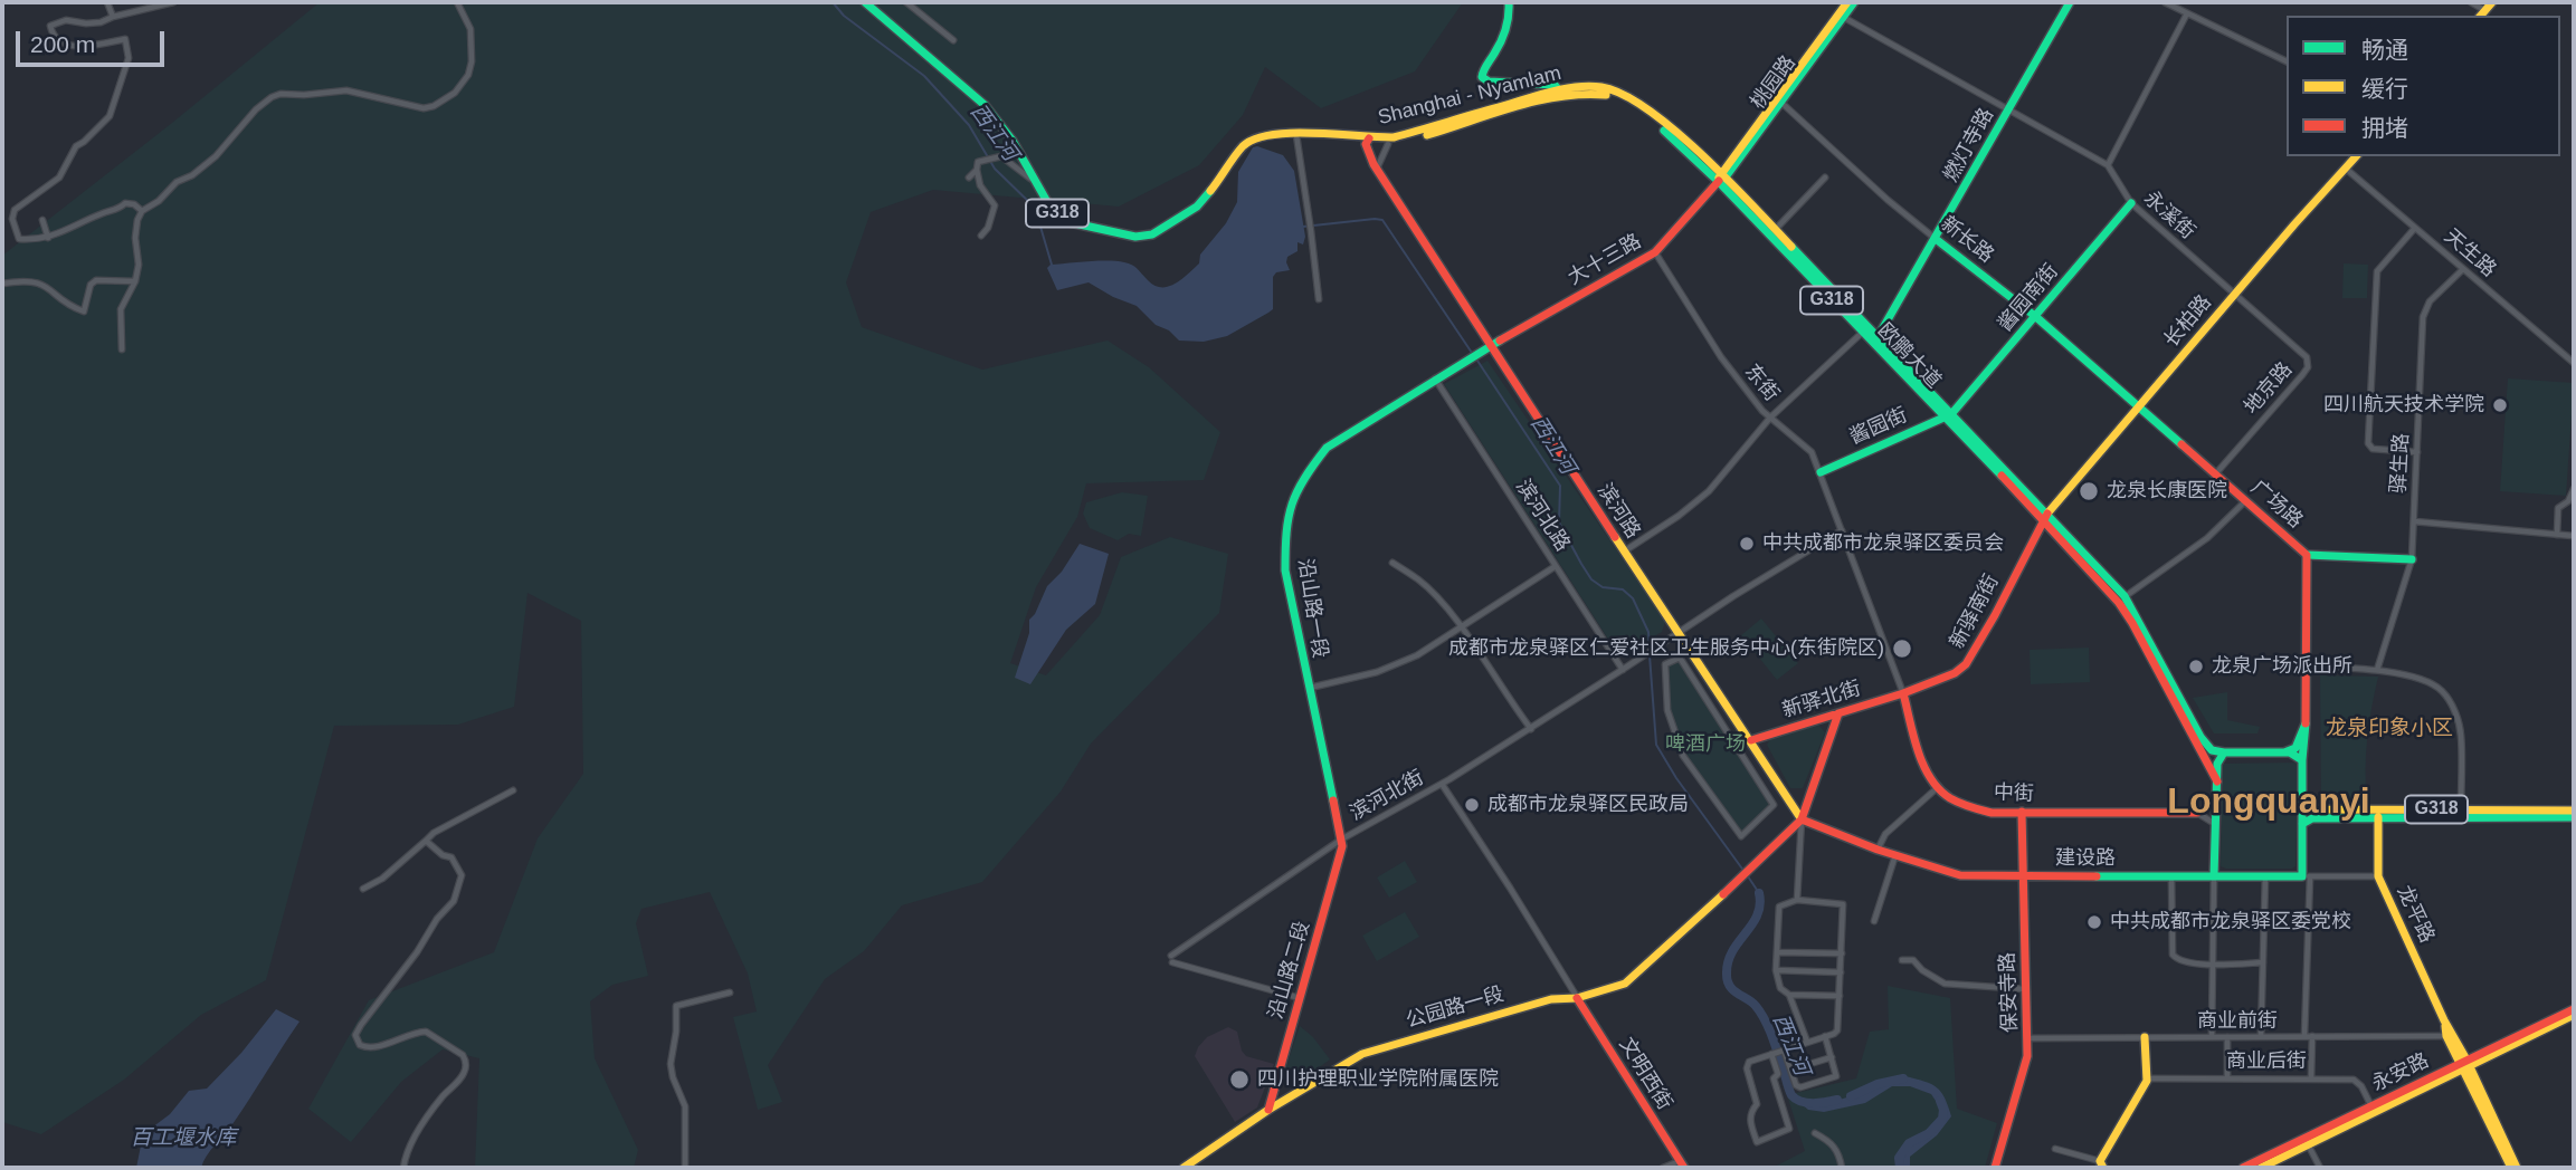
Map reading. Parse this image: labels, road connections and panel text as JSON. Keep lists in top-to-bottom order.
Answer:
{
  "streets": {
    "main road": [
      "桃园路",
      "Shanghai - Nyamlam",
      "燃灯寺路",
      "G318",
      "新长路",
      "大十三路",
      "酱园南街",
      "长柏路",
      "欧鹏大道",
      "酱园街",
      "广场路",
      "滨河路",
      "沿山路一段",
      "新驿南街",
      "新驿北街",
      "中街",
      "建设路",
      "龙平路",
      "沿山路二段",
      "保安寺路",
      "公园路一段",
      "永安路",
      "文明西街"
    ],
    "street": [
      "永溪街",
      "天生路",
      "东街",
      "地京路",
      "驿生路",
      "滨河北路",
      "滨河北街",
      "商业前街",
      "商业后街"
    ]
  },
  "crossings": [
    ["桃园路", "Shanghai - Nyamlam"],
    ["桃园路", "永溪街"],
    ["桃园路", "新长路"],
    ["桃园路", "大十三路"],
    ["桃园路", "欧鹏大道"],
    ["Shanghai - Nyamlam", "大十三路"],
    ["Shanghai - Nyamlam", "欧鹏大道"],
    ["Shanghai - Nyamlam", "滨河路"],
    ["燃灯寺路", "永溪街"],
    ["燃灯寺路", "新长路"],
    ["燃灯寺路", "欧鹏大道"],
    ["G318", "广场路"],
    ["G318", "龙平路"],
    ["永溪街", "酱园南街"],
    ["永溪街", "长柏路"],
    ["永溪街", "地京路"],
    ["新长路", "酱园南街"],
    ["新长路", "长柏路"],
    ["新长路", "广场路"],
    ["天生路", "长柏路"],
    ["天生路", "驿生路"],
    ["大十三路", "欧鹏大道"],
    ["大十三路", "东街"],
    ["大十三路", "滨河路"],
    ["大十三路", "沿山路一段"],
    ["酱园南街", "欧鹏大道"],
    ["酱园南街", "酱园街"],
    ["长柏路", "欧鹏大道"],
    ["长柏路", "地京路"],
    ["长柏路", "广场路"],
    ["长柏路", "新驿南街"],
    ["欧鹏大道", "酱园街"],
    ["欧鹏大道", "滨河路"],
    ["欧鹏大道", "新驿南街"],
    ["东街", "酱园街"],
    ["东街", "新驿南街"],
    ["东街", "新驿北街"],
    ["东街", "滨河北街"],
    ["地京路", "广场路"],
    ["广场路", "建设路"],
    ["滨河路", "新驿北街"],
    ["滨河路", "滨河北街"],
    ["滨河路", "建设路"],
    ["滨河路", "公园路一段"],
    ["滨河北路", "沿山路一段"],
    ["滨河北路", "滨河北街"],
    ["沿山路一段", "滨河北街"],
    ["沿山路一段", "沿山路二段"],
    ["新驿南街", "新驿北街"],
    ["中街", "保安寺路"],
    ["滨河北街", "沿山路二段"],
    ["建设路", "龙平路"],
    ["建设路", "保安寺路"],
    ["建设路", "公园路一段"],
    ["龙平路", "商业前街"],
    ["龙平路", "永安路"],
    ["沿山路二段", "公园路一段"],
    ["保安寺路", "商业前街"],
    ["公园路一段", "文明西街"],
    ["商业后街", "永安路"]
  ],
  "districts": ["龙泉印象小区", "Longquanyi"],
  "water": ["西江河", "百工堰水库"],
  "parks": ["啤酒广场"],
  "places": [
    "四川航天技术学院",
    "龙泉长康医院",
    "中共成都市龙泉驿区委员会",
    "成都市龙泉驿区仁爱社区卫生服务中心(东街院区)",
    "龙泉广场派出所",
    "成都市龙泉驿区民政局",
    "中共成都市龙泉驿区委党校",
    "四川护理职业学院附属医院"
  ],
  "legend": ["畅通", "缓行", "拥堵"],
  "scale_bar": "200 m"
}
